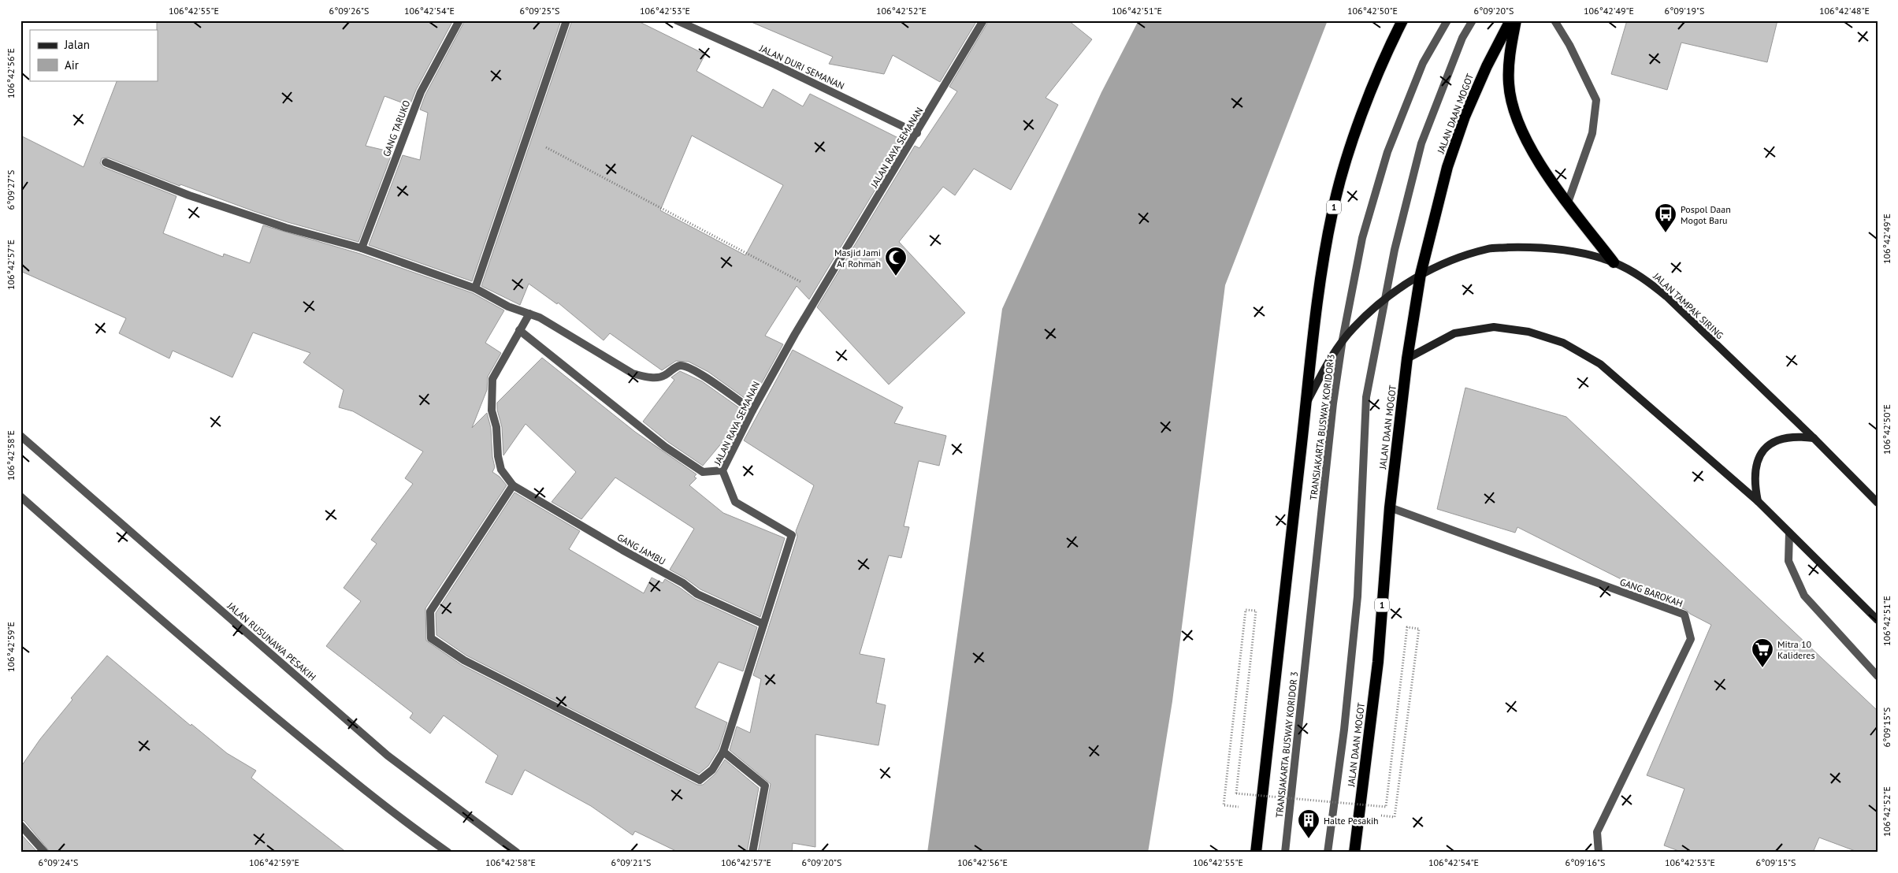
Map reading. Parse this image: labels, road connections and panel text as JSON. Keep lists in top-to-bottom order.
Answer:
{
  "streets": {
    "highway": ["JALAN DAAN MOGOT", "1"],
    "main road": ["JALAN TAMPAK SIRING"],
    "street": [
      "JALAN DURI SEMANAN",
      "GANG TARUKO",
      "JALAN RAYA SEMANAN",
      "TRANSJAKARTA BUSWAY KORIDOR 3",
      "GANG JAMBU",
      "GANG BAROKAH",
      "JALAN RUSUNAWA PESAKIH"
    ]
  },
  "crossings": [
    ["JALAN DURI SEMANAN", "JALAN RAYA SEMANAN"],
    ["JALAN DAAN MOGOT", "JALAN TAMPAK SIRING"],
    ["JALAN DAAN MOGOT", "GANG BAROKAH"],
    ["JALAN RAYA SEMANAN", "GANG JAMBU"],
    ["1", "JALAN TAMPAK SIRING"],
    ["JALAN TAMPAK SIRING", "TRANSJAKARTA BUSWAY KORIDOR 3"]
  ],
  "places": {
    "bus stop": ["Pospol Daan Mogot Baru"],
    "mosque": ["Masjid Jami Ar Rohmah"],
    "supermarket": ["Mitra 10 Kalideres"],
    "building": ["Halte Pesakih"]
  },
  "legend": ["Jalan", "Air"],
  "coordinates": [
    "106°42'55\"E",
    "6°09'26\"S",
    "106°42'54\"E",
    "6°09'25\"S",
    "106°42'53\"E",
    "106°42'52\"E",
    "106°42'51\"E",
    "106°42'50\"E",
    "6°09'20\"S",
    "106°42'49\"E",
    "6°09'19\"S",
    "106°42'48\"E",
    "106°42'56\"E",
    "6°09'27\"S",
    "106°42'57\"E",
    "106°42'58\"E",
    "106°42'59\"E",
    "6°09'15\"S",
    "6°09'24\"S",
    "6°09'21\"S",
    "6°09'16\"S"
  ]
}
